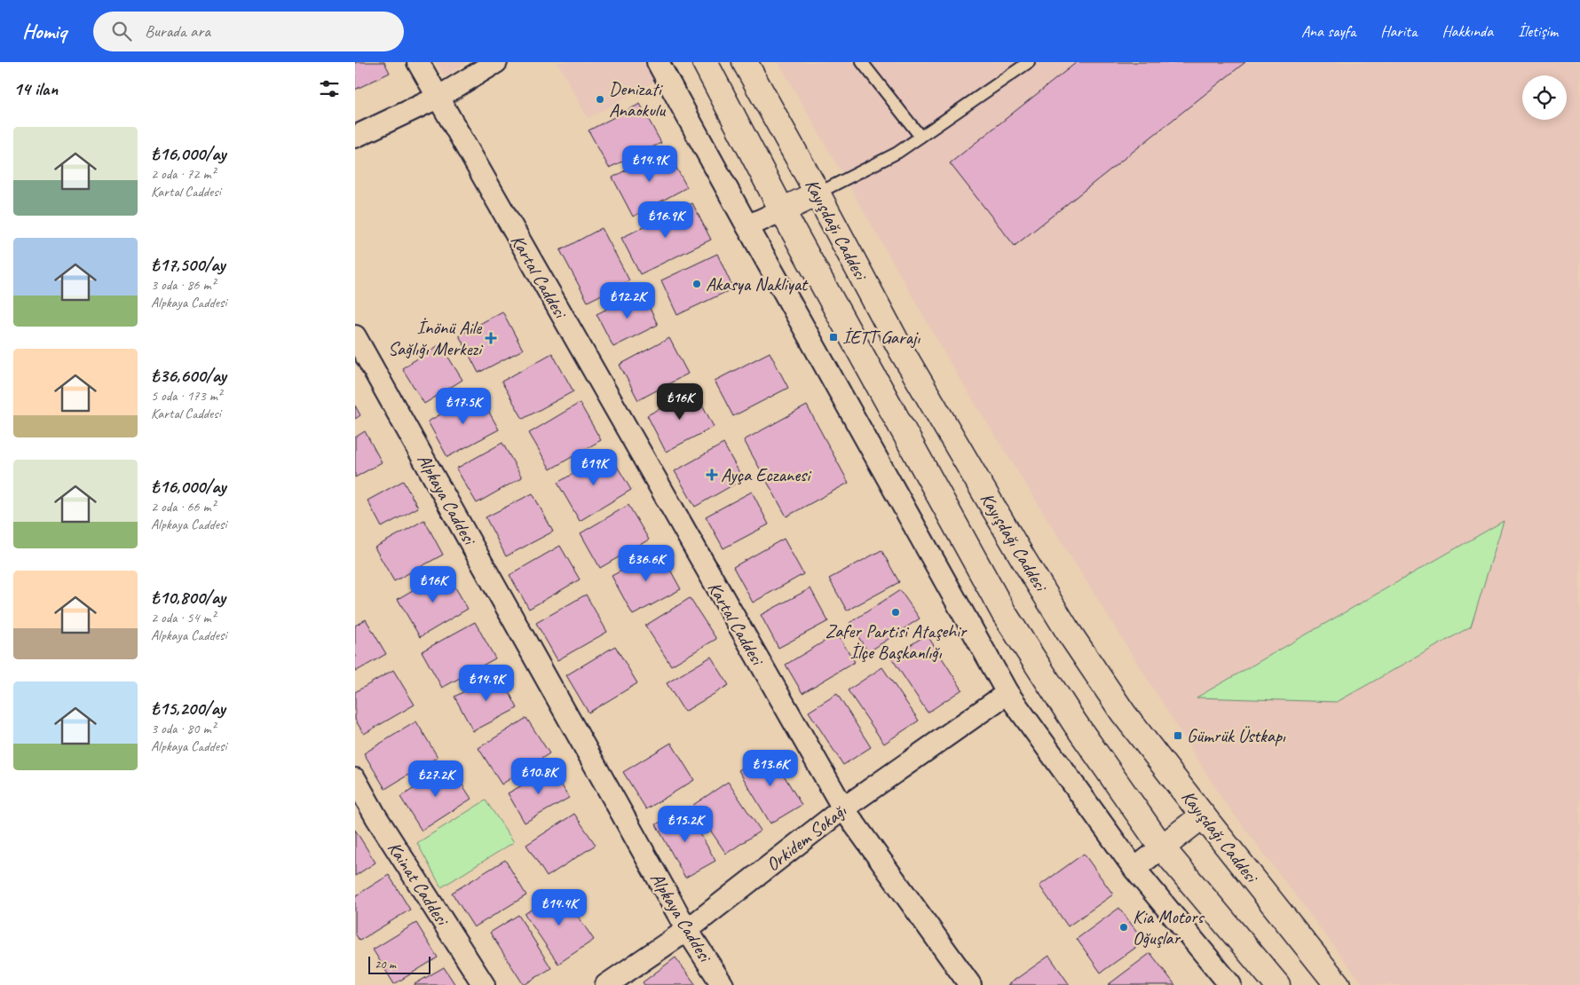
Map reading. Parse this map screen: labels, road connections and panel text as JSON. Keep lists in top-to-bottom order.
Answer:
{
  "streets": {
    "main road": ["Kayışdağı Caddesi"],
    "street": [
      "Kartal Caddesi",
      "Alpkaya Caddesi",
      "Orkidem Sokağı",
      "Kainat Caddesi"
    ]
  },
  "crossings": [
    ["Kartal Caddesi", "Orkidem Sokağı"],
    ["Alpkaya Caddesi", "Orkidem Sokağı"]
  ],
  "places": {
    "other": [
      "Denizati Anaokulu",
      "Akasya Nakliyat",
      "Zafer Partisi Ataşehir İlçe Başkanlığı",
      "Kia Motors Oğuşlar"
    ],
    "transit": ["İETT Garajı", "Gümrük Üstkapı"],
    "health": ["İnönü Aile Sağlığı Merkezi", "Ayça Eczanesi"]
  },
  "scale_bar": "20 m",
  "page": {
    "header": "Homiq",
    "search": "Burada ara",
    "nav": [
      "Ana sayfa",
      "Harita",
      "Hakkında",
      "İletişim"
    ],
    "heading": "14 ilan",
    "list": [
      {
        "name": "₺16,000/ay",
        "note": "2 oda · 72 m² · Kartal Caddesi"
      },
      {
        "name": "₺17,500/ay",
        "note": "3 oda · 86 m² · Alpkaya Caddesi"
      },
      {
        "name": "₺36,600/ay",
        "note": "5 oda · 173 m² · Kartal Caddesi"
      },
      {
        "name": "₺16,000/ay",
        "note": "2 oda · 66 m² · Alpkaya Caddesi"
      },
      {
        "name": "₺10,800/ay",
        "note": "2 oda · 54 m² · Alpkaya Caddesi"
      },
      {
        "name": "₺15,200/ay",
        "note": "3 oda · 80 m² · Alpkaya Caddesi"
      }
    ],
    "price": [
      "₺14.9K",
      "₺16.9K",
      "₺12.2K",
      "₺16K",
      "₺17.5K",
      "₺19K",
      "₺36.6K",
      "₺16K",
      "₺14.9K",
      "₺13.6K",
      "₺10.8K",
      "₺27.2K",
      "₺15.2K",
      "₺14.4K"
    ],
    "scale": "20 m"
  }
}
